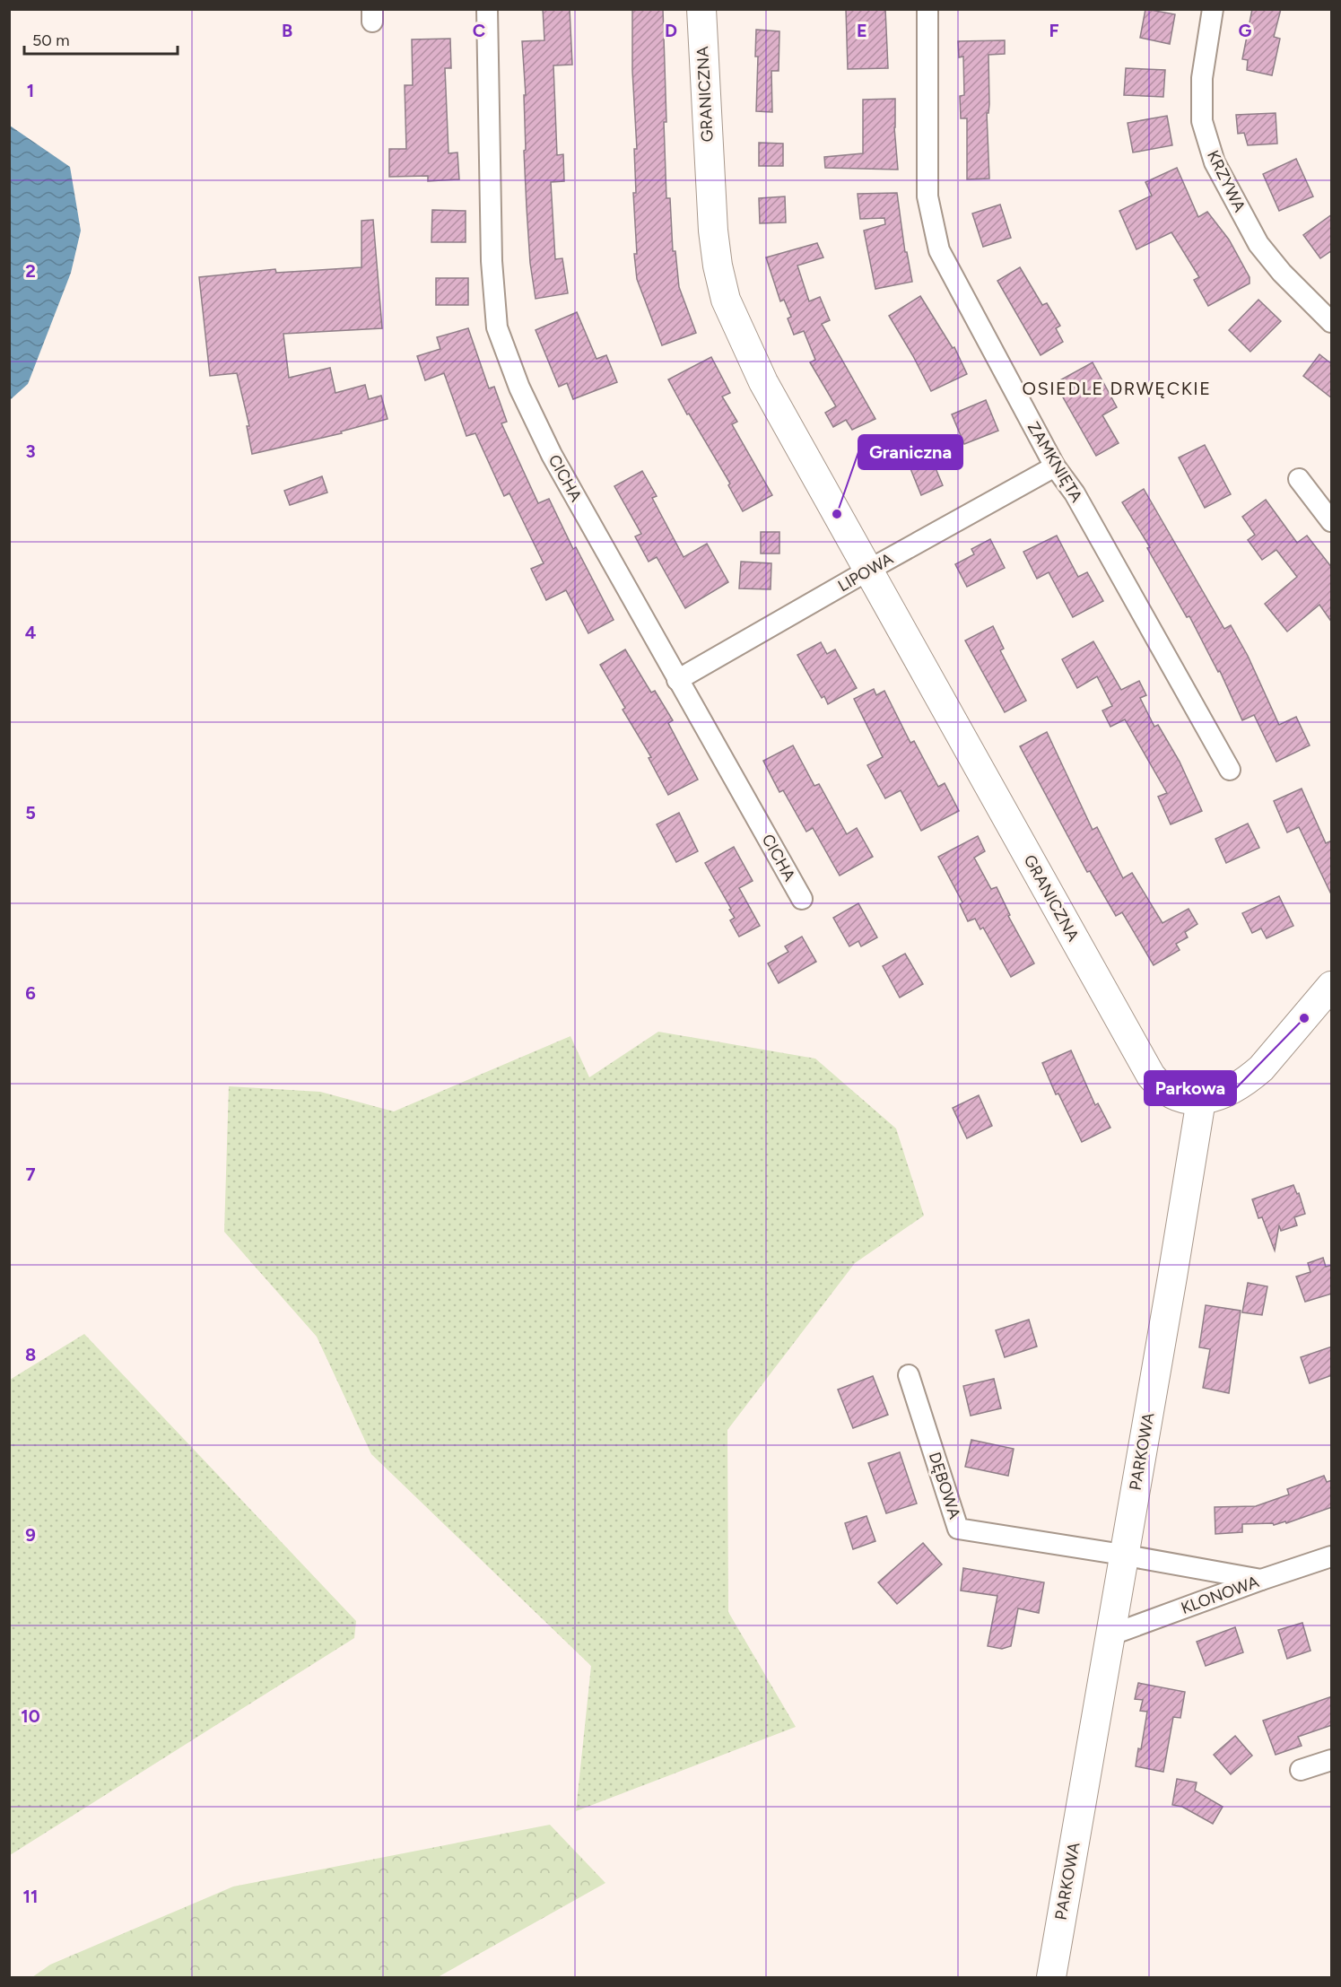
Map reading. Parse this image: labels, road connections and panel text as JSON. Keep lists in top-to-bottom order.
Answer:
{
  "streets": {
    "street": [
      "GRANICZNA",
      "KRZYWA",
      "ZAMKNIĘTA",
      "CICHA",
      "LIPOWA",
      "PARKOWA",
      "DĘBOWA",
      "KLONOWA"
    ]
  },
  "crossings": [
    ["GRANICZNA", "LIPOWA"],
    ["GRANICZNA", "PARKOWA"],
    ["ZAMKNIĘTA", "LIPOWA"],
    ["CICHA", "LIPOWA"],
    ["PARKOWA", "DĘBOWA"],
    ["PARKOWA", "KLONOWA"]
  ],
  "districts": ["OSIEDLE DRWĘCKIE"],
  "places": ["Graniczna", "Parkowa"],
  "scale_bar": "50 m",
  "grid": {
    "columns": [
      "B",
      "C",
      "D",
      "E",
      "F",
      "G"
    ],
    "rows": [
      "1",
      "2",
      "3",
      "4",
      "5",
      "6",
      "7",
      "8",
      "9",
      "10",
      "11"
    ]
  }
}
